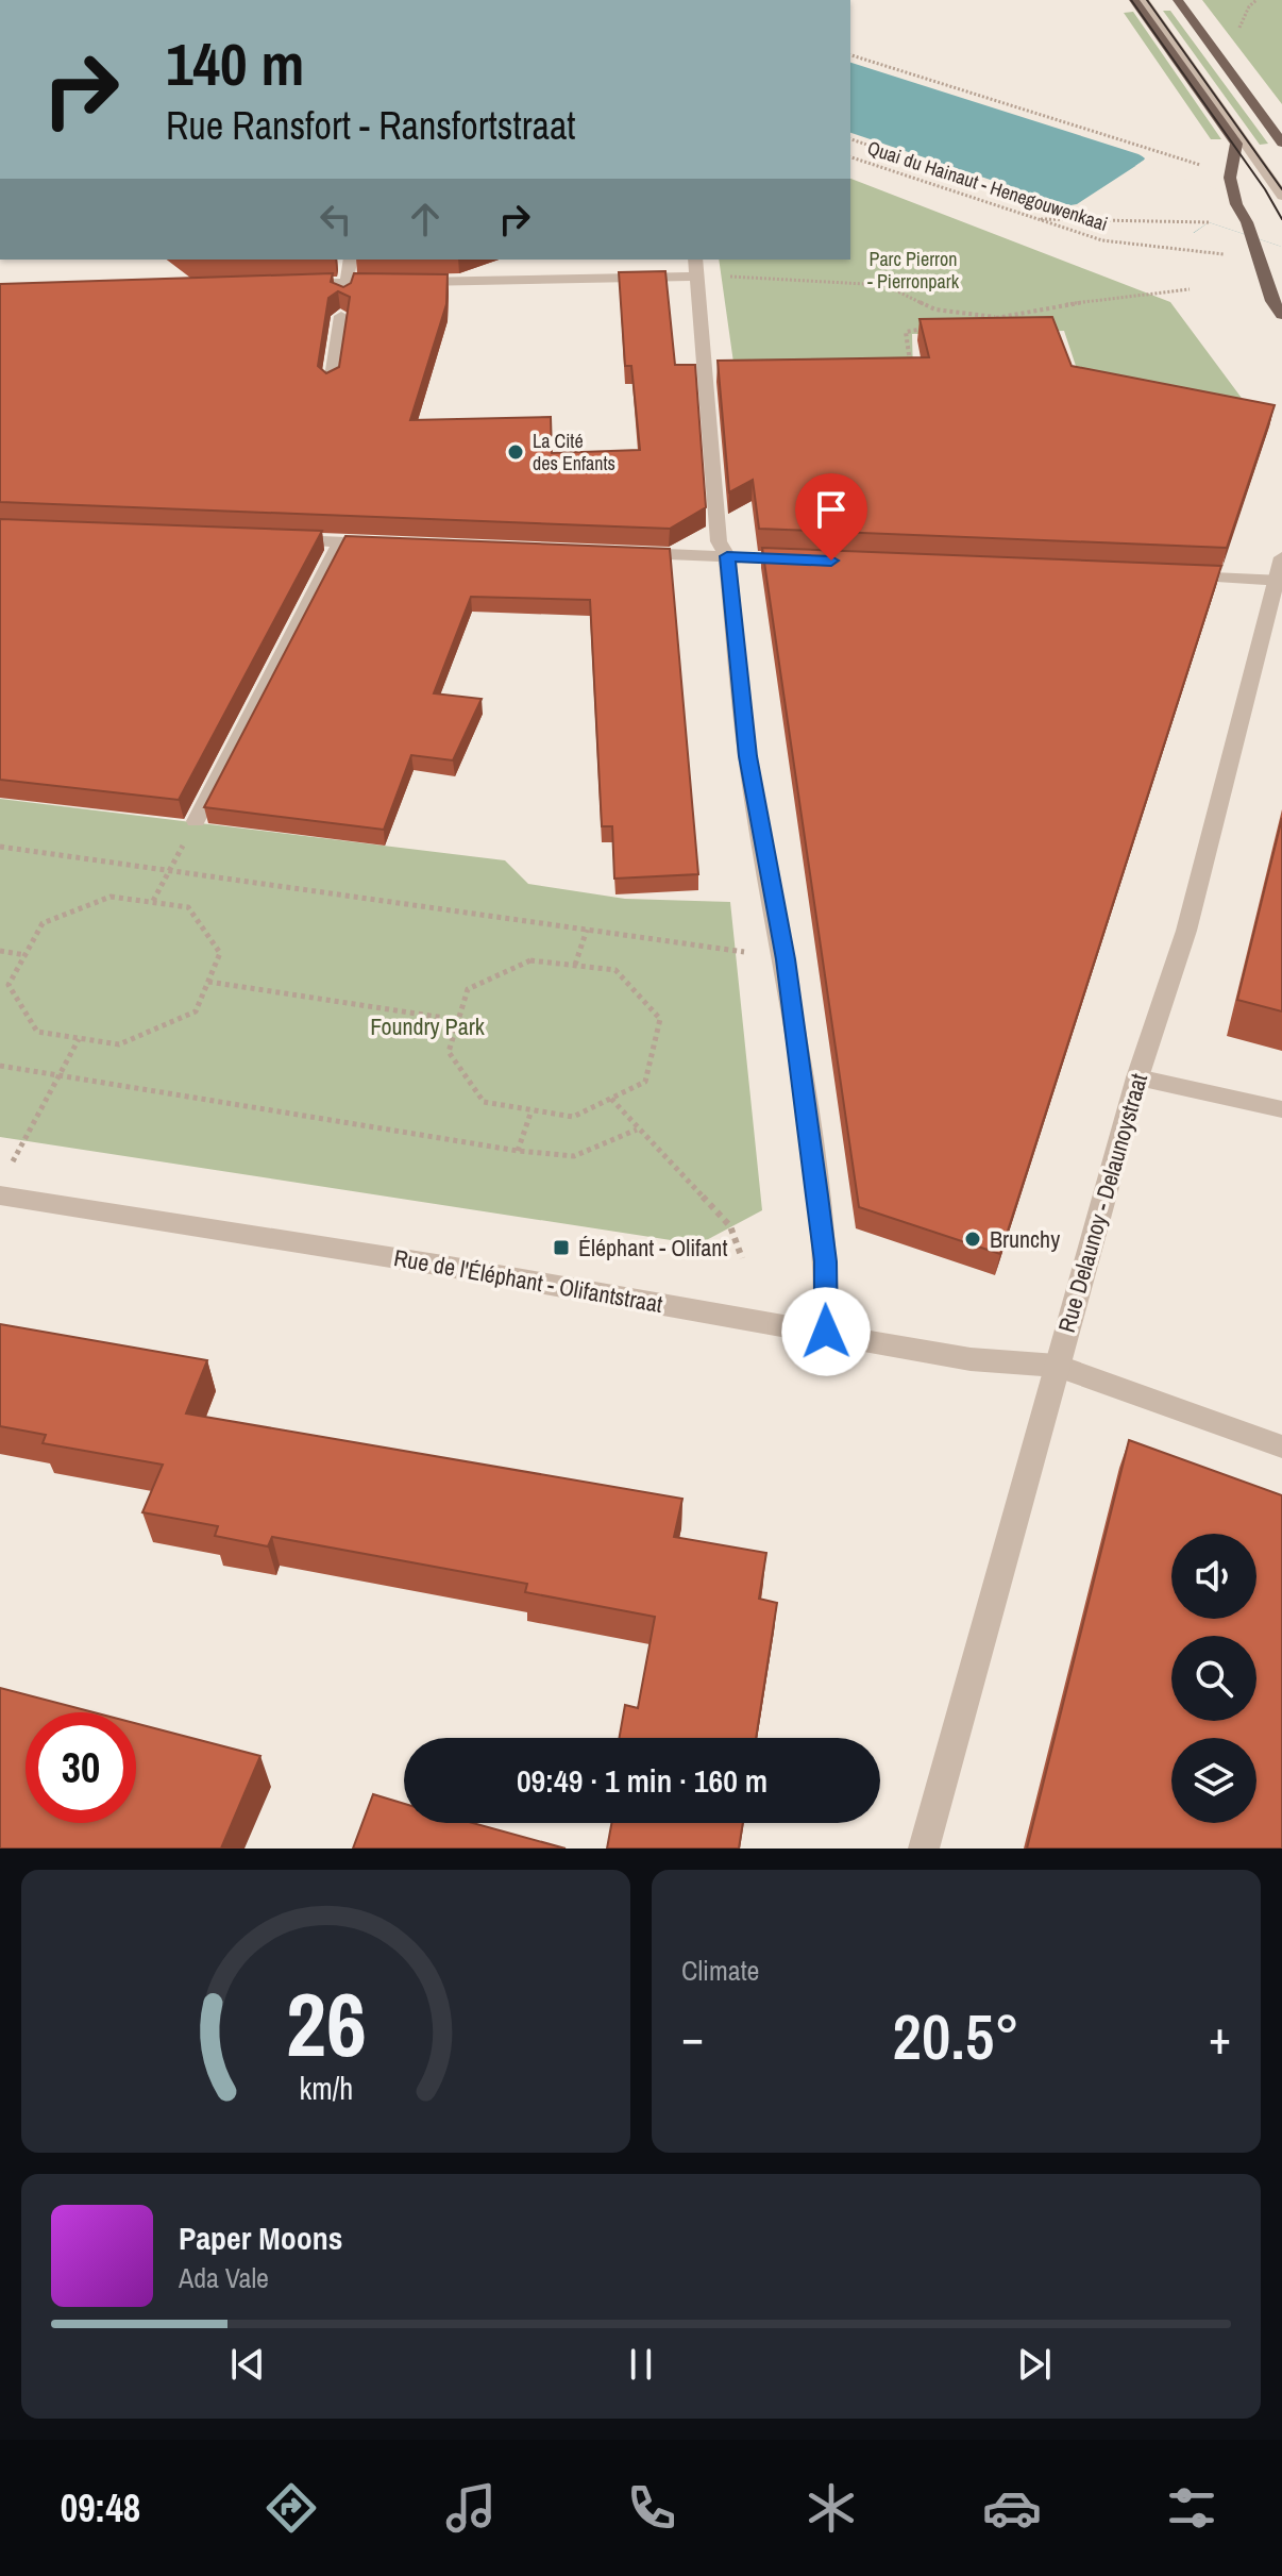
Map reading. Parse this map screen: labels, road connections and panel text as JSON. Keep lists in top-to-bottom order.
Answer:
{
  "streets": {
    "street": ["Rue Delaunoy - Delaunoystraat", "Rue de l'Éléphant - Olifantstraat"],
    "path": ["Quai du Hainaut - Henegouwenkaai"]
  },
  "crossings": [
    ["Rue Delaunoy - Delaunoystraat", "Rue de l'Éléphant - Olifantstraat"]
  ],
  "parks": ["Parc Pierron - Pierronpark", "Foundry Park"],
  "places": {
    "other": ["La Cité des Enfants", "Brunchy"],
    "transit": ["Éléphant - Olifant"]
  },
  "page": {
    "turn": ["140 m", "Rue Ransfort - Ransfortstraat"],
    "limit": "30",
    "trip": "09:49 · 1 min · 160 m",
    "tile": "Climate",
    "heat": ["−", "20.5°", "+"],
    "song": ["Paper Moons", "Ada Vale"],
    "tabs": "09:48",
    "gauge": ["26", "km/h"]
  }
}
